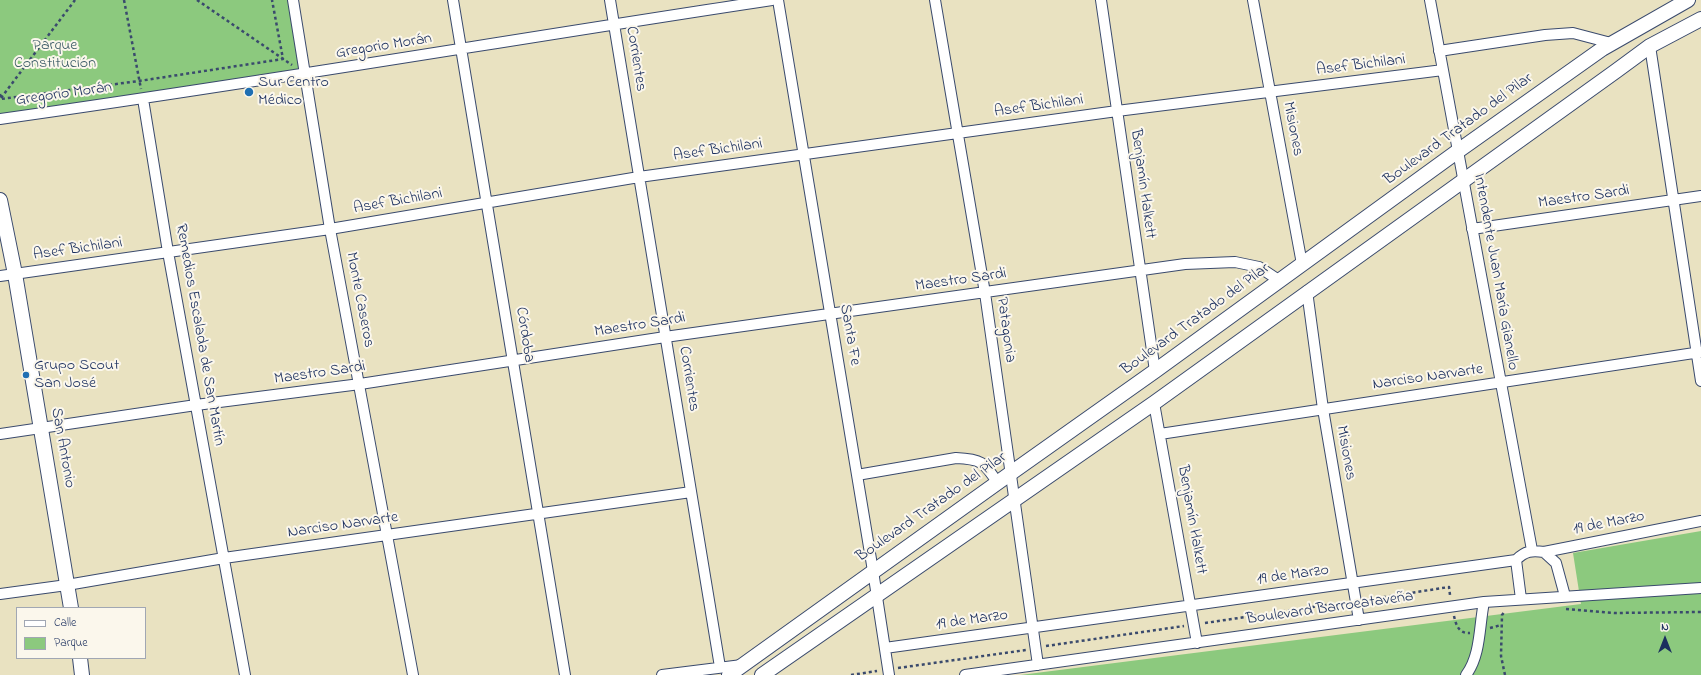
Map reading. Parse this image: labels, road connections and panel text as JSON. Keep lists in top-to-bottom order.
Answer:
{
  "streets": {
    "main road": ["Boulevard Tratado del Pilar", "San Antonio"],
    "street": [
      "Gregorio Morán",
      "Corrientes",
      "Asef Bichilani",
      "Misiones",
      "Benjamín Halkett",
      "Maestro Sardi",
      "Intendente Juan María Gianello",
      "Monte Caseros",
      "Patagonia",
      "Remedios Escalada de San Martín",
      "Córdoba",
      "Santa Fe",
      "Narciso Narvarte",
      "19 de Marzo",
      "Boulevard Barroeataveña"
    ]
  },
  "crossings": [
    ["Gregorio Morán", "Corrientes"],
    ["Gregorio Morán", "Monte Caseros"],
    ["Gregorio Morán", "Remedios Escalada de San Martín"],
    ["Gregorio Morán", "Córdoba"],
    ["Corrientes", "Asef Bichilani"],
    ["Corrientes", "Boulevard Tratado del Pilar"],
    ["Corrientes", "Maestro Sardi"],
    ["Corrientes", "Narciso Narvarte"],
    ["Asef Bichilani", "Misiones"],
    ["Asef Bichilani", "Benjamín Halkett"],
    ["Asef Bichilani", "Intendente Juan María Gianello"],
    ["Asef Bichilani", "Monte Caseros"],
    ["Asef Bichilani", "Patagonia"],
    ["Asef Bichilani", "Remedios Escalada de San Martín"],
    ["Asef Bichilani", "Córdoba"],
    ["Asef Bichilani", "Santa Fe"],
    ["Asef Bichilani", "San Antonio"],
    ["Misiones", "Boulevard Tratado del Pilar"],
    ["Misiones", "Narciso Narvarte"],
    ["Misiones", "19 de Marzo"],
    ["Misiones", "Boulevard Barroeataveña"],
    ["Boulevard Tratado del Pilar", "Benjamín Halkett"],
    ["Boulevard Tratado del Pilar", "Maestro Sardi"],
    ["Boulevard Tratado del Pilar", "Intendente Juan María Gianello"],
    ["Boulevard Tratado del Pilar", "Patagonia"],
    ["Boulevard Tratado del Pilar", "Santa Fe"],
    ["Benjamín Halkett", "Maestro Sardi"],
    ["Benjamín Halkett", "Narciso Narvarte"],
    ["Benjamín Halkett", "19 de Marzo"],
    ["Benjamín Halkett", "Boulevard Barroeataveña"],
    ["Maestro Sardi", "Intendente Juan María Gianello"],
    ["Maestro Sardi", "Monte Caseros"],
    ["Maestro Sardi", "Patagonia"],
    ["Maestro Sardi", "Remedios Escalada de San Martín"],
    ["Maestro Sardi", "Córdoba"],
    ["Maestro Sardi", "Santa Fe"],
    ["Maestro Sardi", "San Antonio"],
    ["Intendente Juan María Gianello", "Narciso Narvarte"],
    ["Intendente Juan María Gianello", "19 de Marzo"],
    ["Monte Caseros", "Narciso Narvarte"],
    ["Patagonia", "19 de Marzo"],
    ["Patagonia", "Boulevard Barroeataveña"],
    ["Remedios Escalada de San Martín", "Narciso Narvarte"],
    ["Córdoba", "Narciso Narvarte"],
    ["Santa Fe", "19 de Marzo"],
    ["Narciso Narvarte", "San Antonio"]
  ],
  "parks": ["Parque Constitución"],
  "places": ["Sur Centro Médico", "Grupo Scout San José"],
  "legend": ["Calle", "Parque"],
  "north": "top"
}
